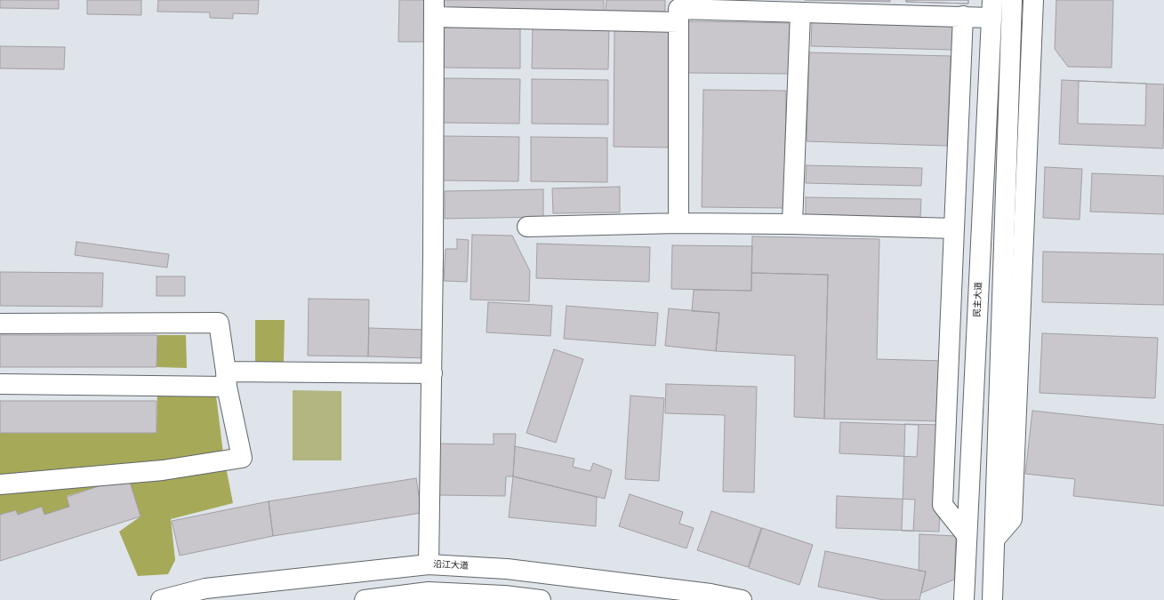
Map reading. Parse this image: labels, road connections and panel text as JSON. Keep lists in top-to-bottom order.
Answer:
{
  "streets": {
    "main road": ["民主大道", "沿江大道"]
  }
}
